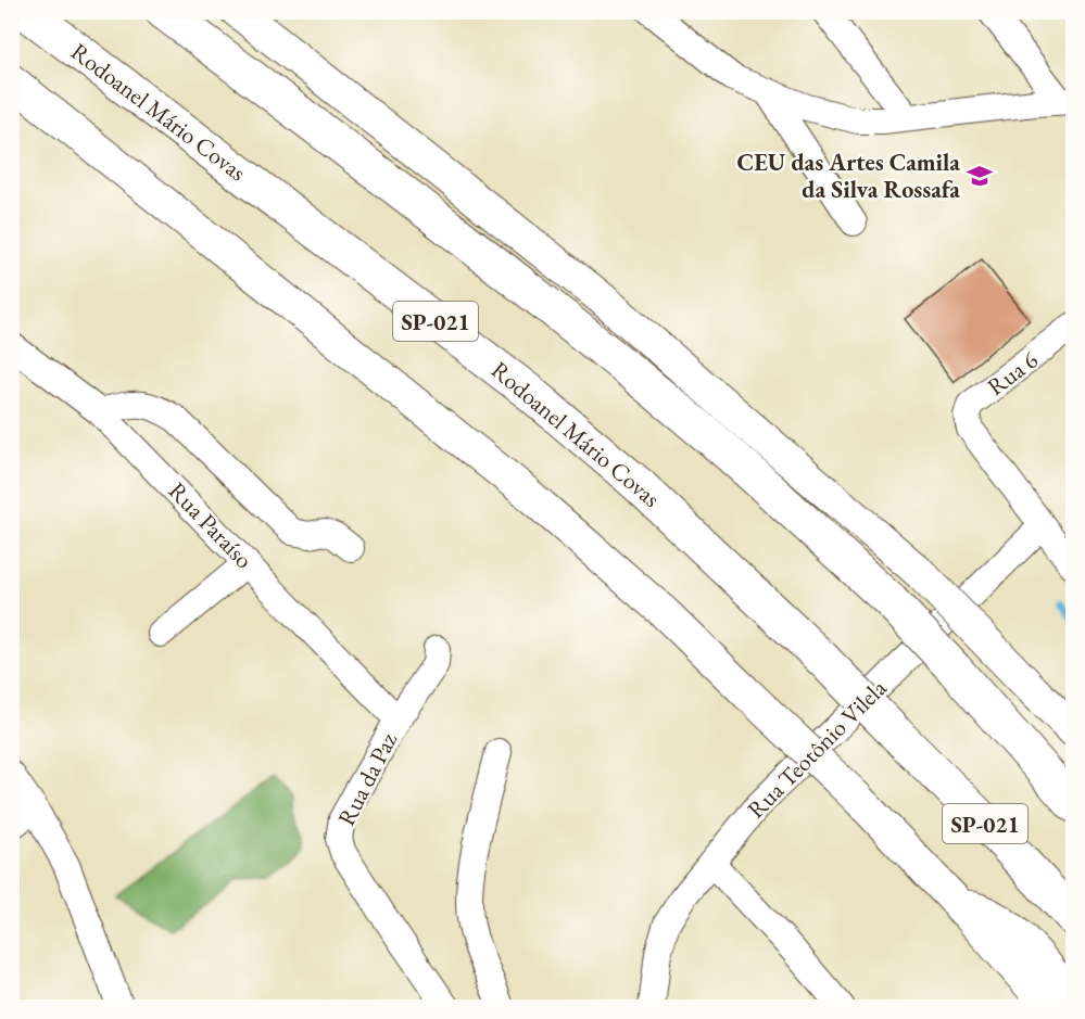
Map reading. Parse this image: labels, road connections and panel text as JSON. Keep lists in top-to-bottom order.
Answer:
{
  "streets": {
    "highway": ["Rodoanel Mário Covas", "SP-021"],
    "street": [
      "Rua 6",
      "Rua Paraíso",
      "Rua Teotônio Vilela",
      "Rua da Paz"
    ]
  },
  "crossings": [
    ["Rua 6", "Rua Teotônio Vilela"],
    ["Rua Paraíso", "Rua da Paz"]
  ],
  "places": {
    "school or university": ["CEU das Artes Camila da Silva Rossafa"]
  }
}
